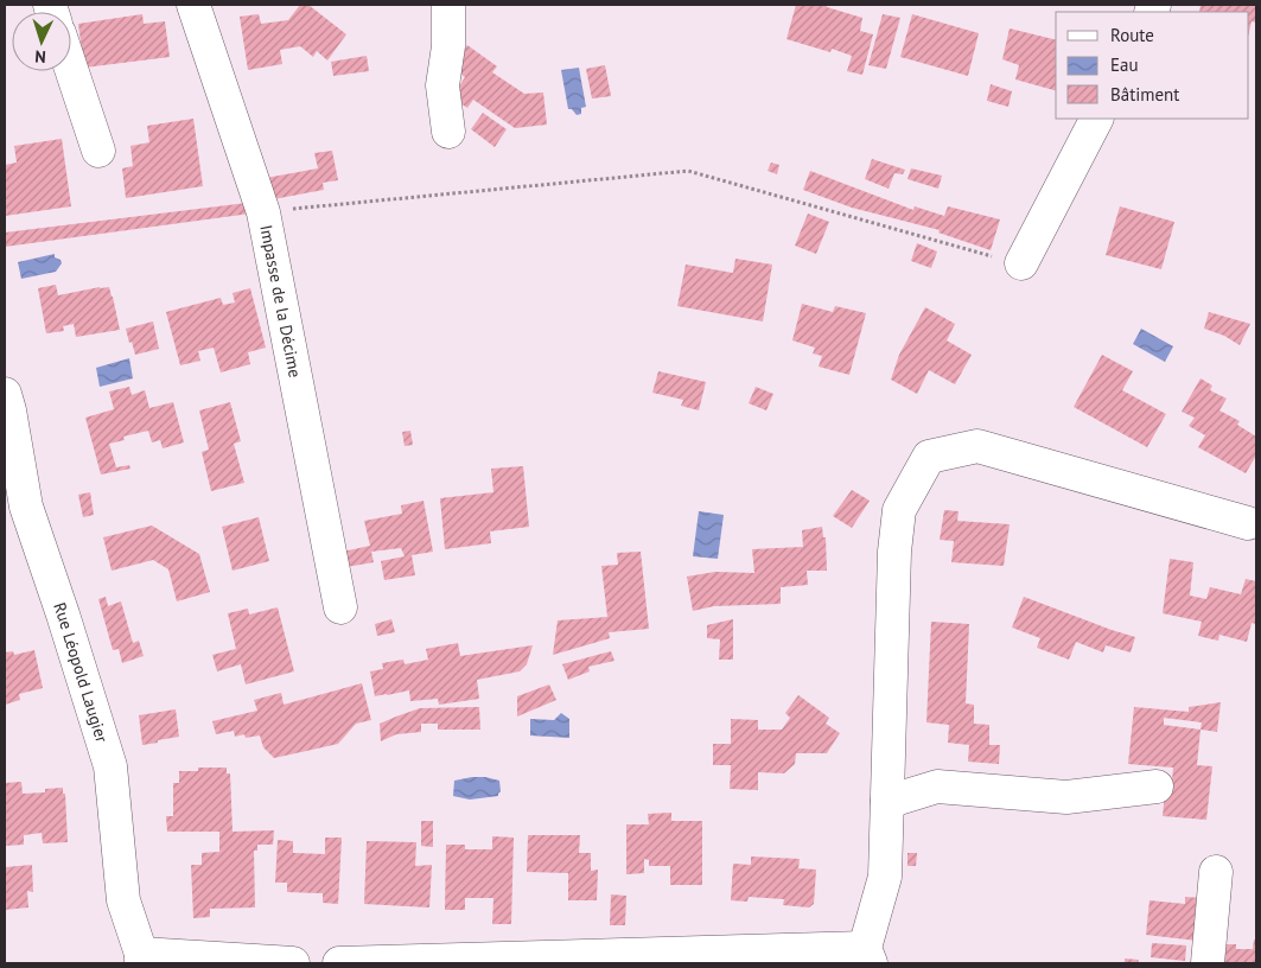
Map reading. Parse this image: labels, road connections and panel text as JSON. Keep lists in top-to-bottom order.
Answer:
{
  "streets": {
    "street": ["Impasse de la Décime", "Rue Léopold Laugier"]
  },
  "legend": ["Route", "Eau", "Bâtiment"],
  "north": "bottom"
}
